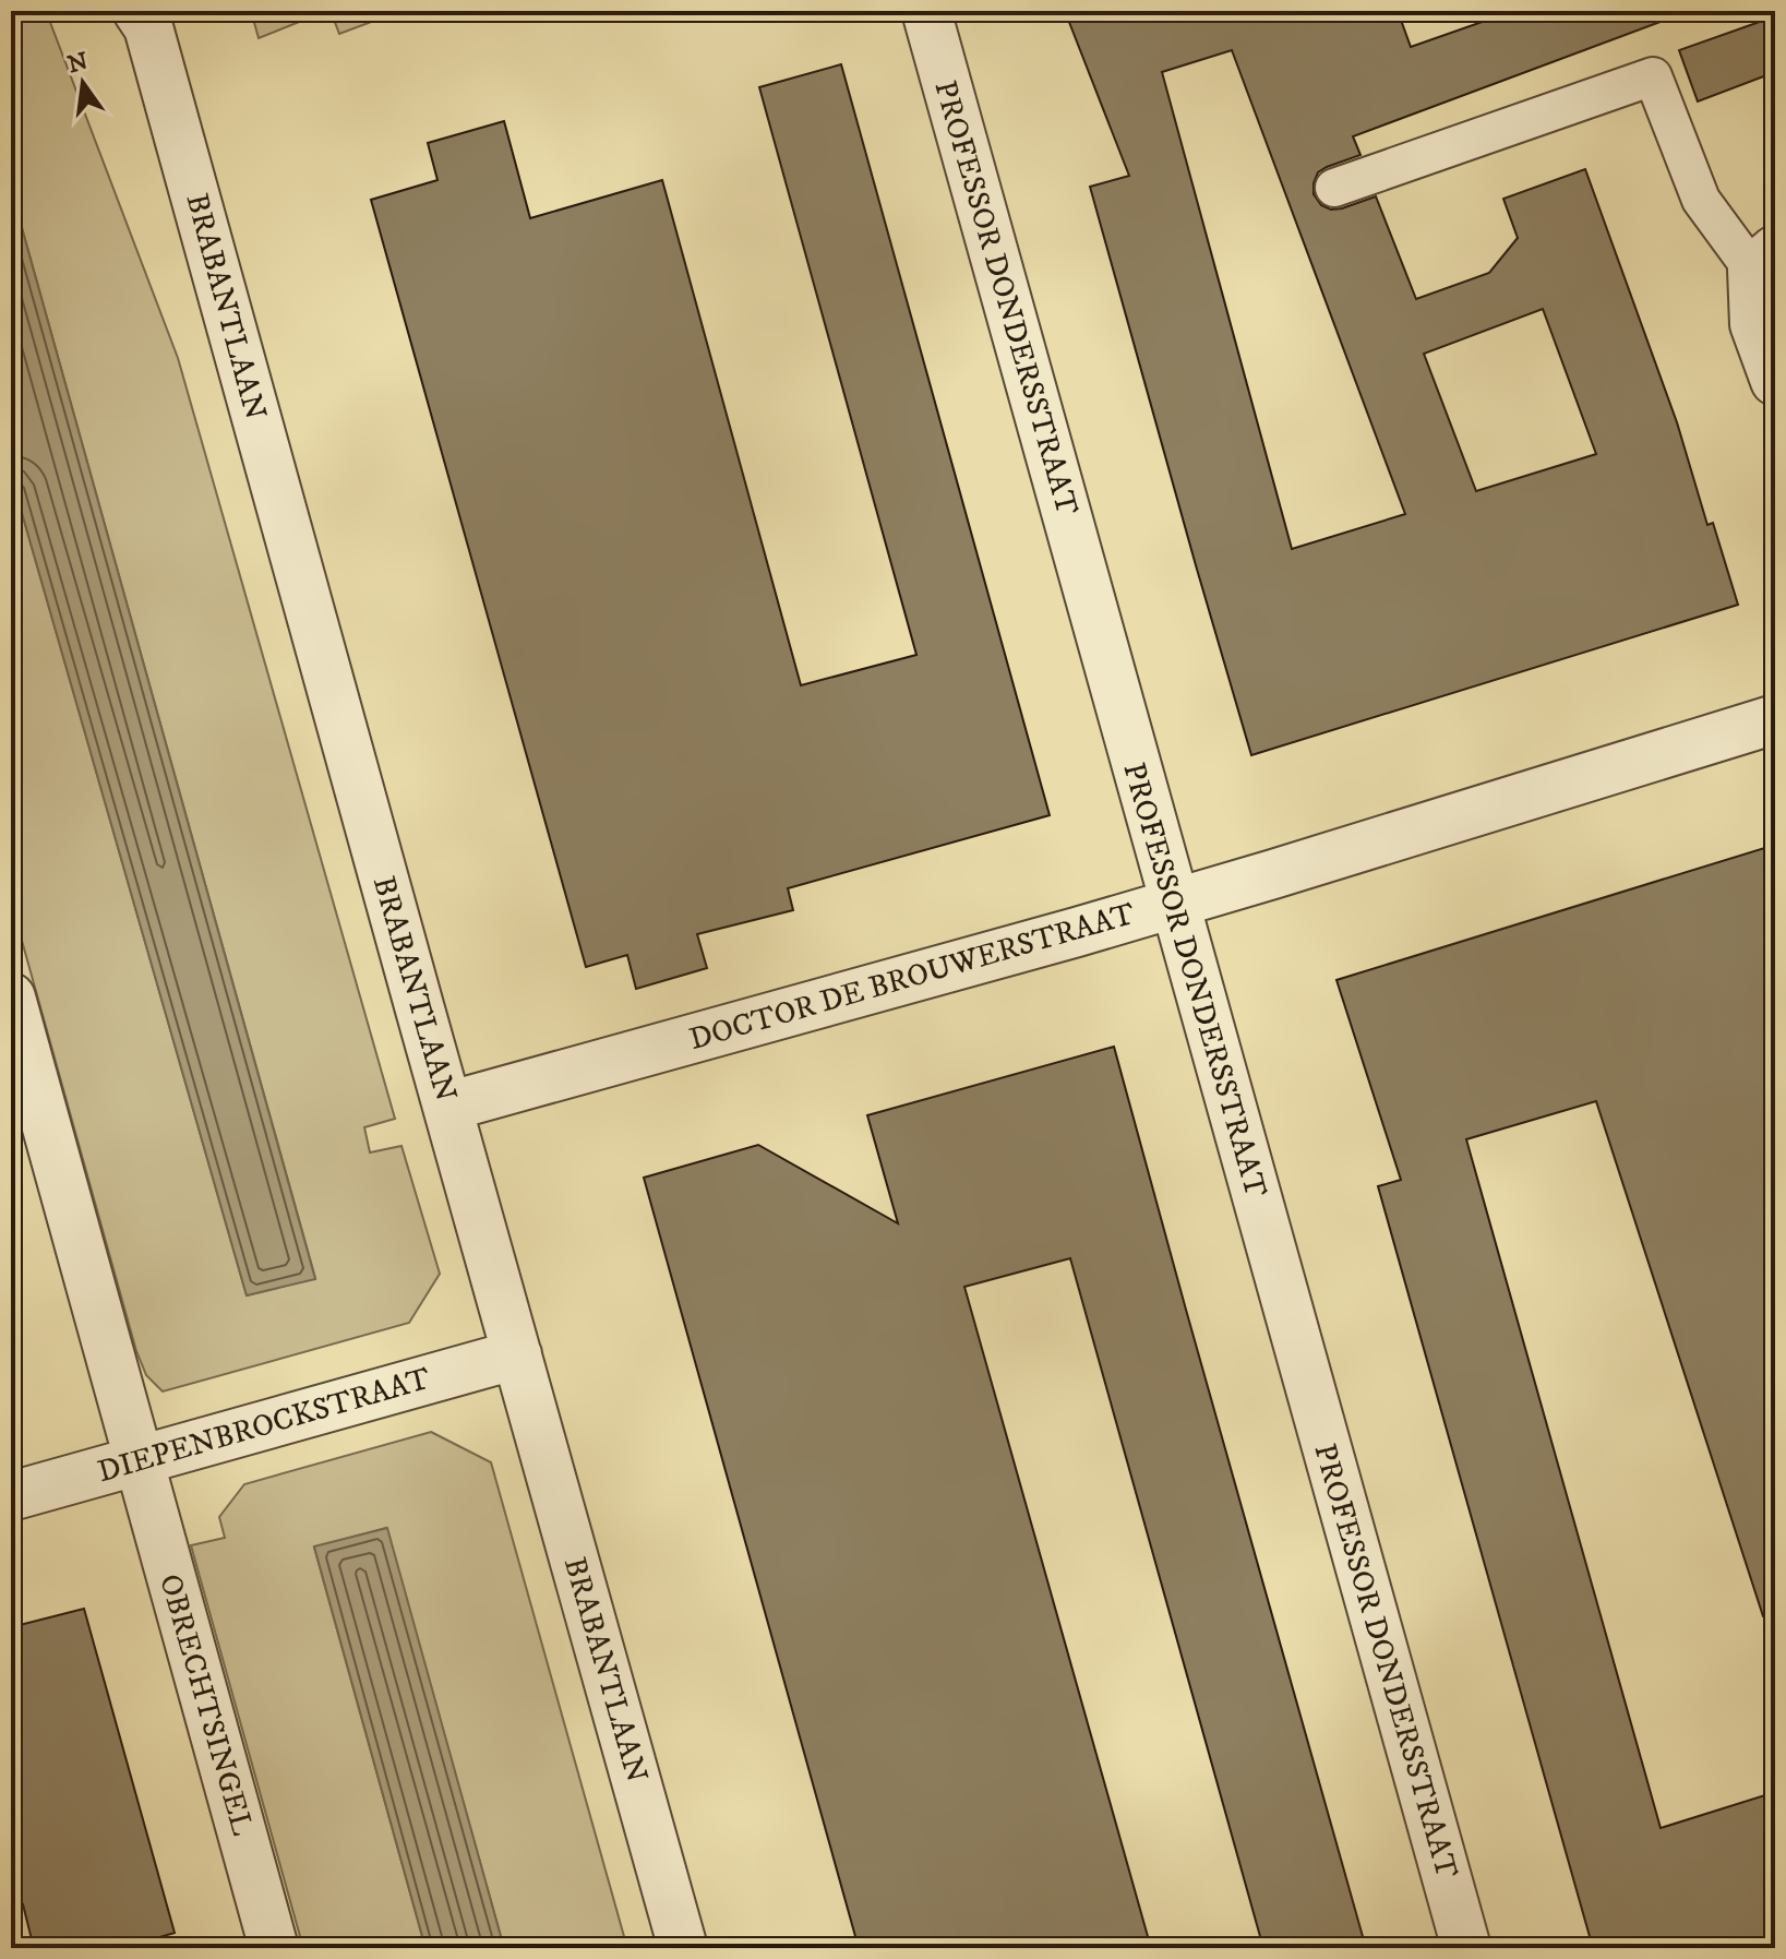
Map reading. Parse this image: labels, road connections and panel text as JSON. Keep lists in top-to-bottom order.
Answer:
{
  "streets": {
    "street": [
      "PROFESSOR DONDERSSTRAAT",
      "BRABANTLAAN",
      "DOCTOR DE BROUWERSTRAAT",
      "DIEPENBROCKSTRAAT",
      "OBRECHTSINGEL"
    ]
  },
  "crossings": [
    ["PROFESSOR DONDERSSTRAAT", "DOCTOR DE BROUWERSTRAAT"],
    ["BRABANTLAAN", "DOCTOR DE BROUWERSTRAAT"],
    ["BRABANTLAAN", "DIEPENBROCKSTRAAT"],
    ["DIEPENBROCKSTRAAT", "OBRECHTSINGEL"]
  ],
  "north": "top"
}
